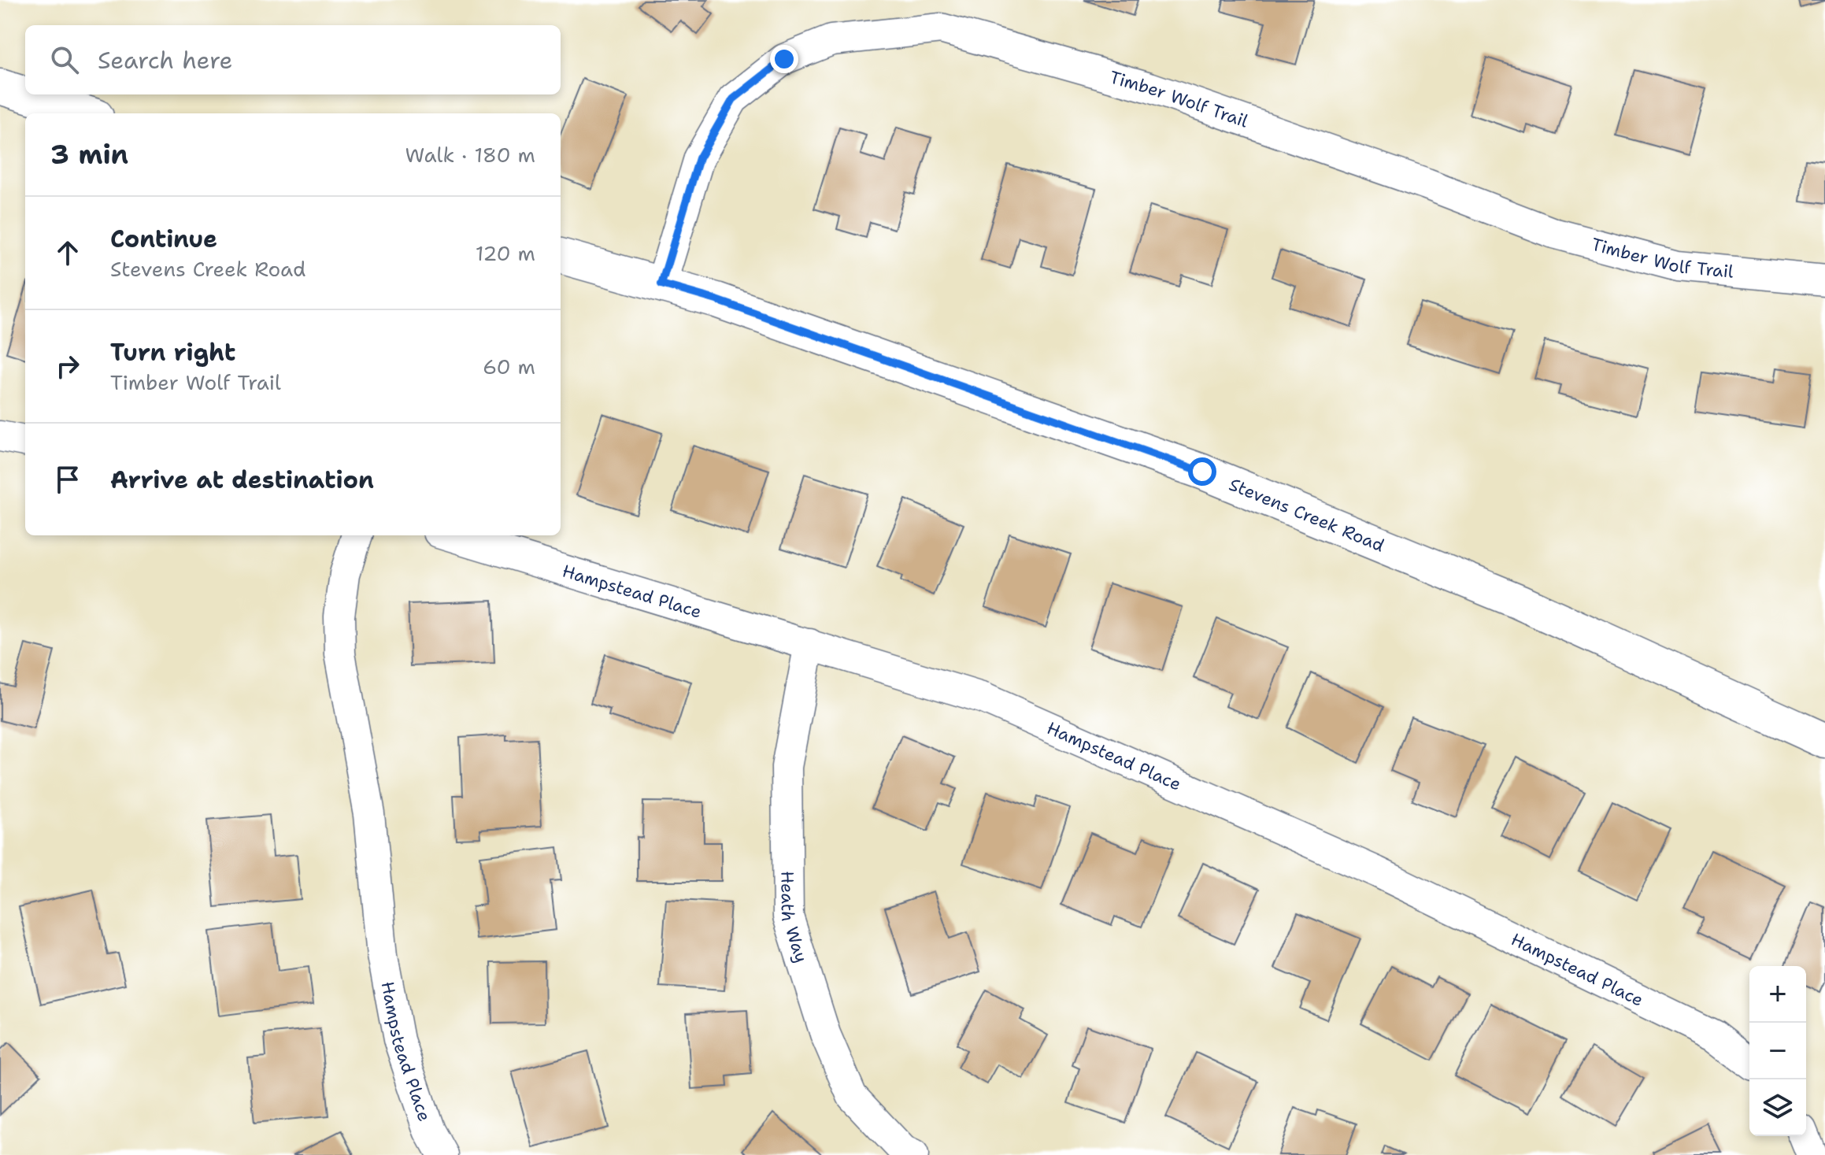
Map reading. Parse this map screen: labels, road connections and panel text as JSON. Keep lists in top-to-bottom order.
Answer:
{
  "streets": {
    "street": [
      "Timber Wolf Trail",
      "Stevens Creek Road",
      "Hampstead Place",
      "Heath Way"
    ]
  },
  "crossings": [
    ["Timber Wolf Trail", "Stevens Creek Road"],
    ["Hampstead Place", "Heath Way"]
  ],
  "page": {
    "search": "Search here",
    "heading": ["3 min", "Walk · 180 m"],
    "list": [
      ["Continue", "Stevens Creek Road", "120 m"],
      ["Turn right", "Timber Wolf Trail", "60 m"],
      "Arrive at destination"
    ],
    "map_buttons": ["+", "−"]
  }
}
